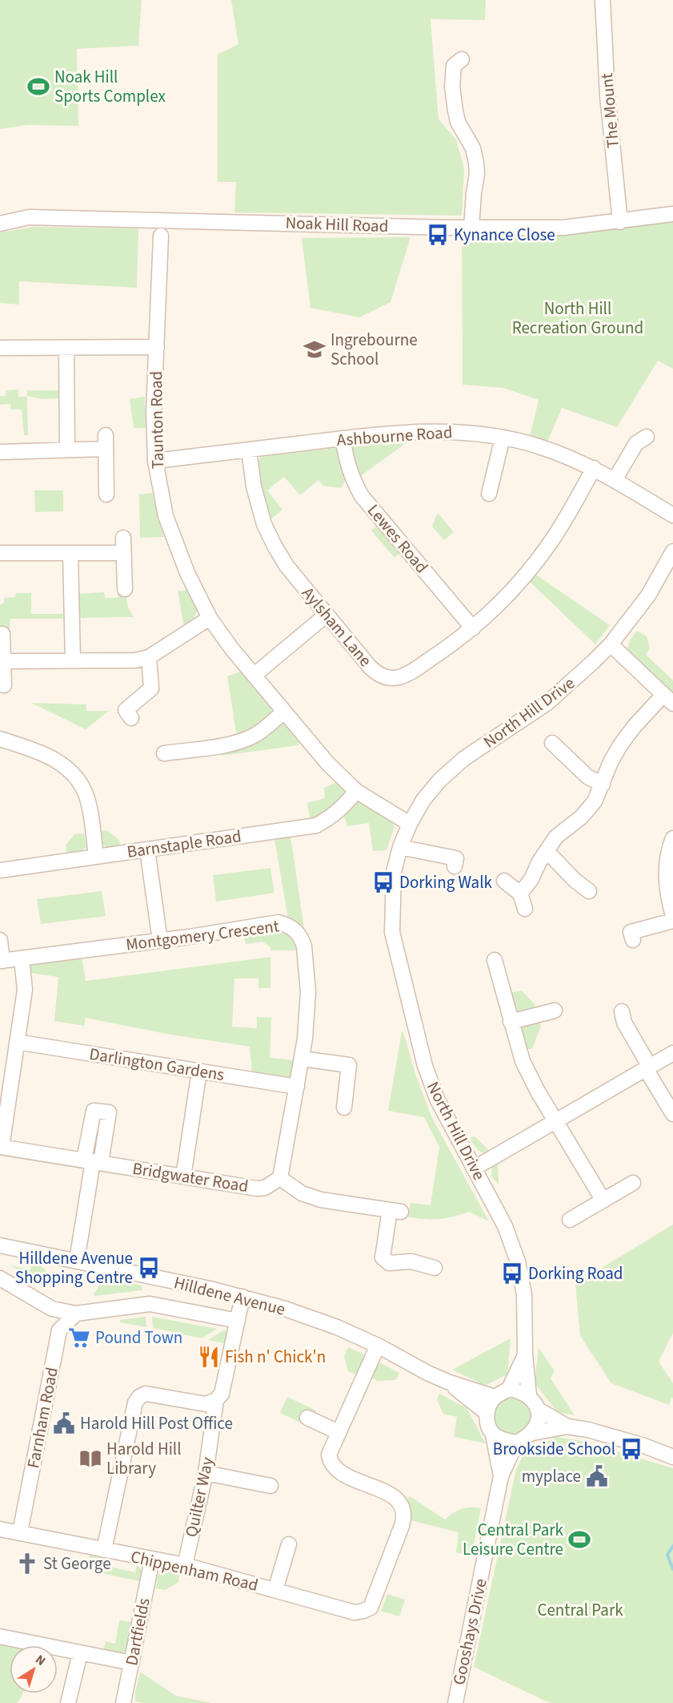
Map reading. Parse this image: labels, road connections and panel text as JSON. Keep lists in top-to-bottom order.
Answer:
{
  "streets": {
    "street": [
      "The Mount",
      "Noak Hill Road",
      "Taunton Road",
      "Ashbourne Road",
      "Lewes Road",
      "Aylsham Lane",
      "North Hill Drive",
      "Barnstaple Road",
      "Montgomery Crescent",
      "Darlington Gardens",
      "Bridgwater Road",
      "Hilldene Avenue",
      "Farnham Road",
      "Quilter Way",
      "Chippenham Road",
      "Dartfields",
      "Gooshays Drive"
    ]
  },
  "crossings": [
    ["The Mount", "Noak Hill Road"],
    ["Taunton Road", "Ashbourne Road"],
    ["Taunton Road", "North Hill Drive"],
    ["Taunton Road", "Barnstaple Road"],
    ["Ashbourne Road", "Lewes Road"],
    ["Ashbourne Road", "Aylsham Lane"],
    ["Lewes Road", "Aylsham Lane"],
    ["North Hill Drive", "Hilldene Avenue"],
    ["North Hill Drive", "Gooshays Drive"],
    ["Montgomery Crescent", "Darlington Gardens"],
    ["Montgomery Crescent", "Bridgwater Road"],
    ["Hilldene Avenue", "Quilter Way"],
    ["Hilldene Avenue", "Chippenham Road"],
    ["Hilldene Avenue", "Gooshays Drive"],
    ["Farnham Road", "Chippenham Road"],
    ["Quilter Way", "Chippenham Road"],
    ["Chippenham Road", "Dartfields"]
  ],
  "parks": ["North Hill Recreation Ground", "Central Park"],
  "places": {
    "sports": ["Noak Hill Sports Complex", "Central Park Leisure Centre"],
    "bus stop": [
      "Kynance Close",
      "Dorking Walk",
      "Hilldene Avenue Shopping Centre",
      "Dorking Road",
      "Brookside School"
    ],
    "school or university": ["Ingrebourne School"],
    "supermarket": ["Pound Town"],
    "restaurant": ["Fish n' Chick'n"],
    "public building": ["Harold Hill Post Office", "myplace"],
    "library": ["Harold Hill Library"],
    "church": ["St George"]
  },
  "north": "top right"
}
